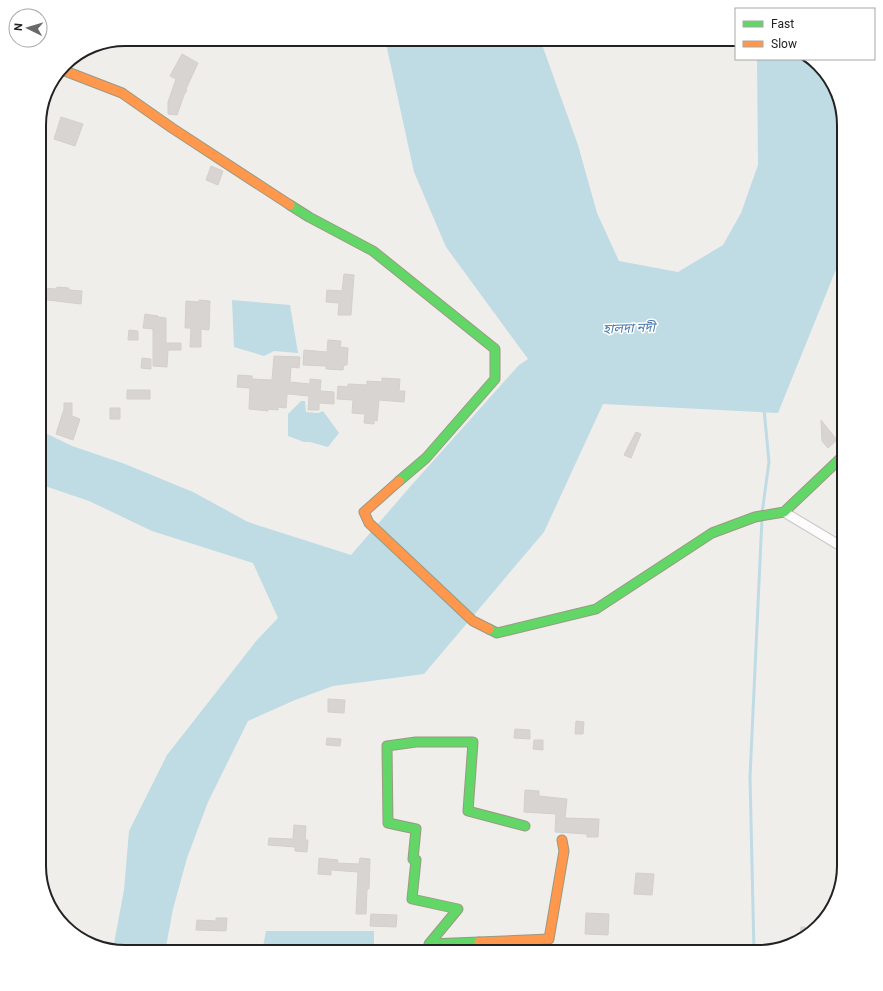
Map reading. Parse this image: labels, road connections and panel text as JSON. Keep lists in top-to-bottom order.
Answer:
{
  "water": ["হালদা নদী"],
  "legend": ["Fast", "Slow"],
  "north": "left"
}
